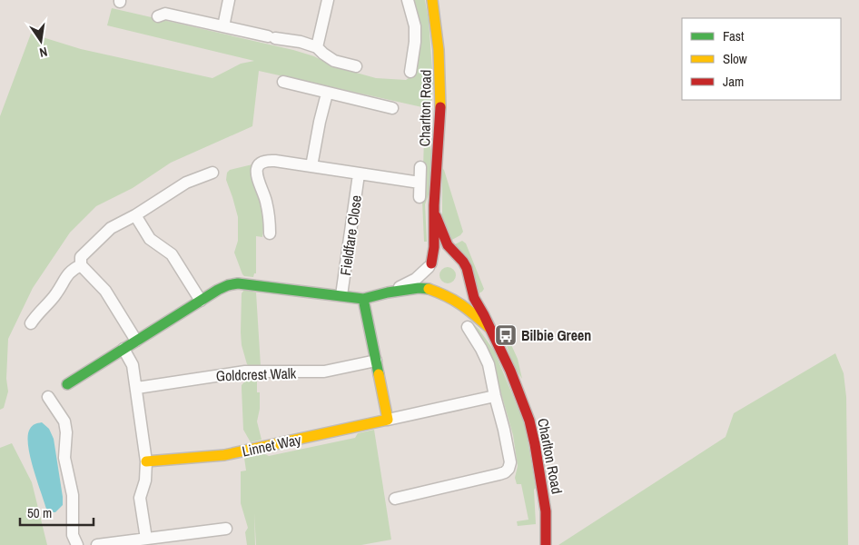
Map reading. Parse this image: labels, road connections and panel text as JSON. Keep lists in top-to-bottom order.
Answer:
{
  "streets": {
    "street": [
      "Charlton Road",
      "Fieldfare Close",
      "Goldcrest Walk",
      "Linnet Way"
    ]
  },
  "places": {
    "bus stop": ["Bilbie Green"]
  },
  "legend": ["Fast", "Slow", "Jam"],
  "scale_bar": "50 m",
  "north": "bottom"
}
